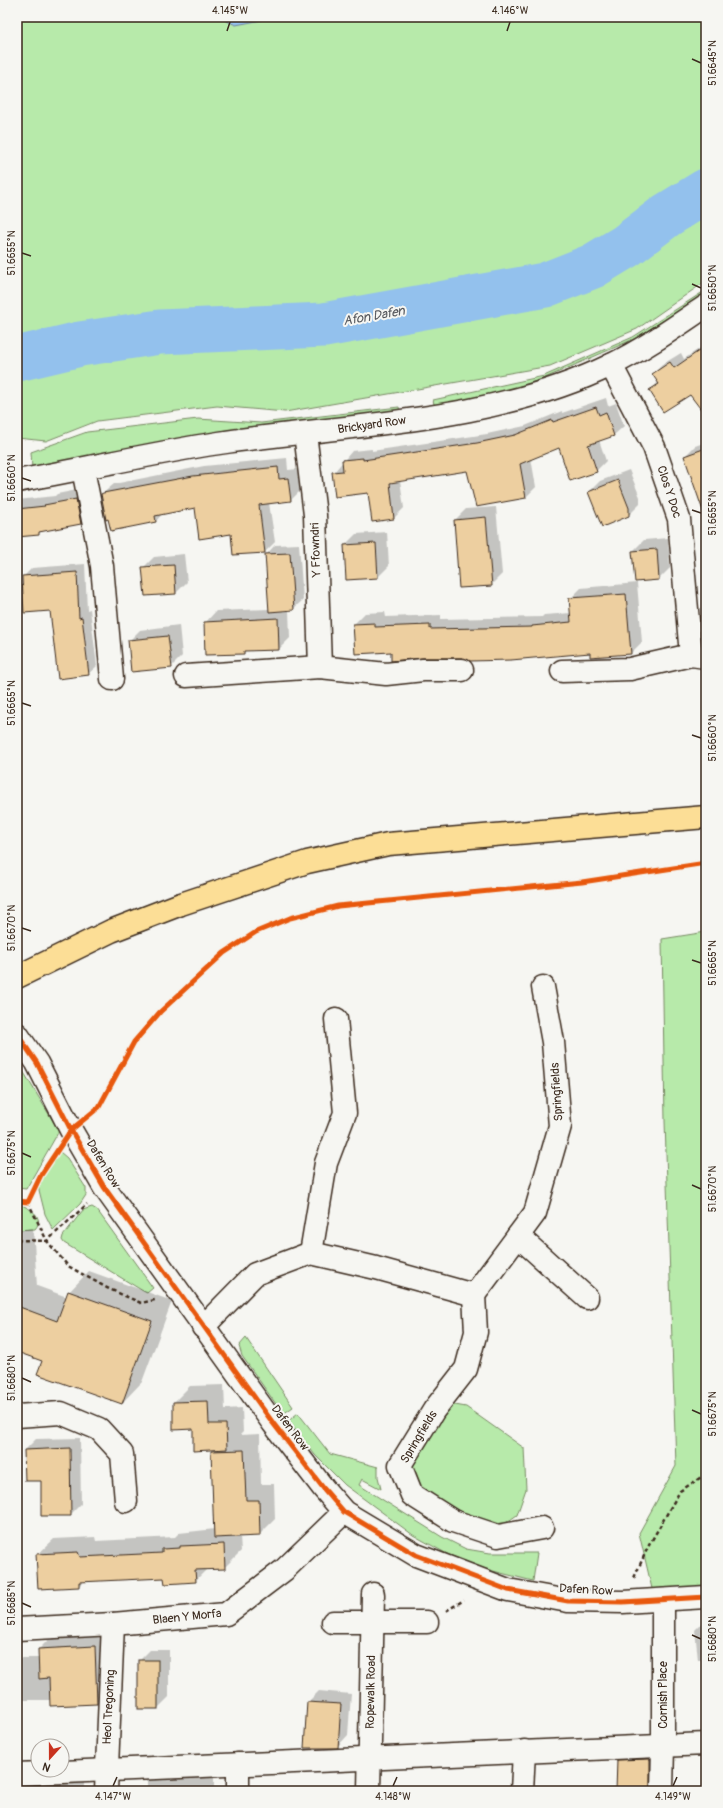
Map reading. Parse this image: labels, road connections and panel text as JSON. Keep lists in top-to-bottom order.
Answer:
{
  "streets": {
    "street": [
      "Brickyard Row",
      "Clos Y Doc",
      "Y Ffowndri",
      "Springfields",
      "Dafen Row",
      "Blaen Y Morfa",
      "Ropewalk Road",
      "Cornish Place",
      "Heol Tregoning"
    ]
  },
  "crossings": [
    ["Brickyard Row", "Clos Y Doc"],
    ["Brickyard Row", "Y Ffowndri"],
    ["Dafen Row", "Blaen Y Morfa"],
    ["Dafen Row", "Cornish Place"],
    ["Blaen Y Morfa", "Heol Tregoning"]
  ],
  "water": ["Afon Dafen"],
  "north": "bottom",
  "coordinates": [
    "4.145°W",
    "4.146°W",
    "51.6645°N",
    "51.6655°N",
    "51.6650°N",
    "51.6660°N",
    "51.6665°N",
    "51.6670°N",
    "51.6675°N",
    "51.6680°N",
    "51.6685°N",
    "4.147°W",
    "4.148°W",
    "4.149°W"
  ]
}
